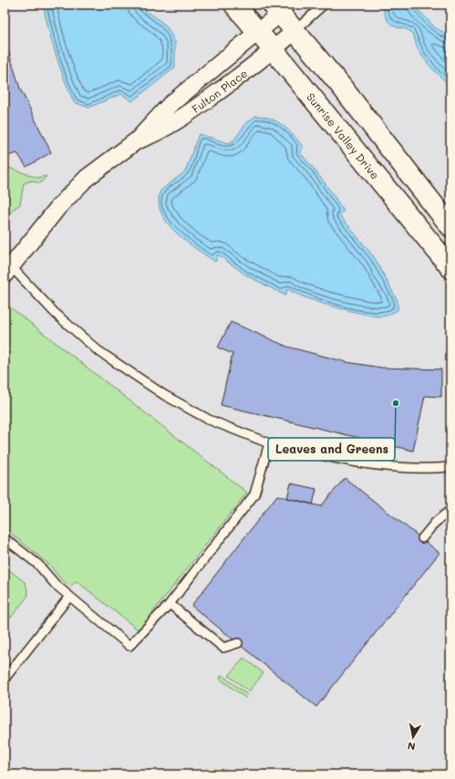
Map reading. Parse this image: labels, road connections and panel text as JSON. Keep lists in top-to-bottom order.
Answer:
{
  "streets": {
    "main road": ["Sunrise Valley Drive"],
    "street": ["Fulton Place"]
  },
  "crossings": [
    ["Fulton Place", "Sunrise Valley Drive"]
  ],
  "places": ["Leaves and Greens"],
  "north": "bottom"
}
